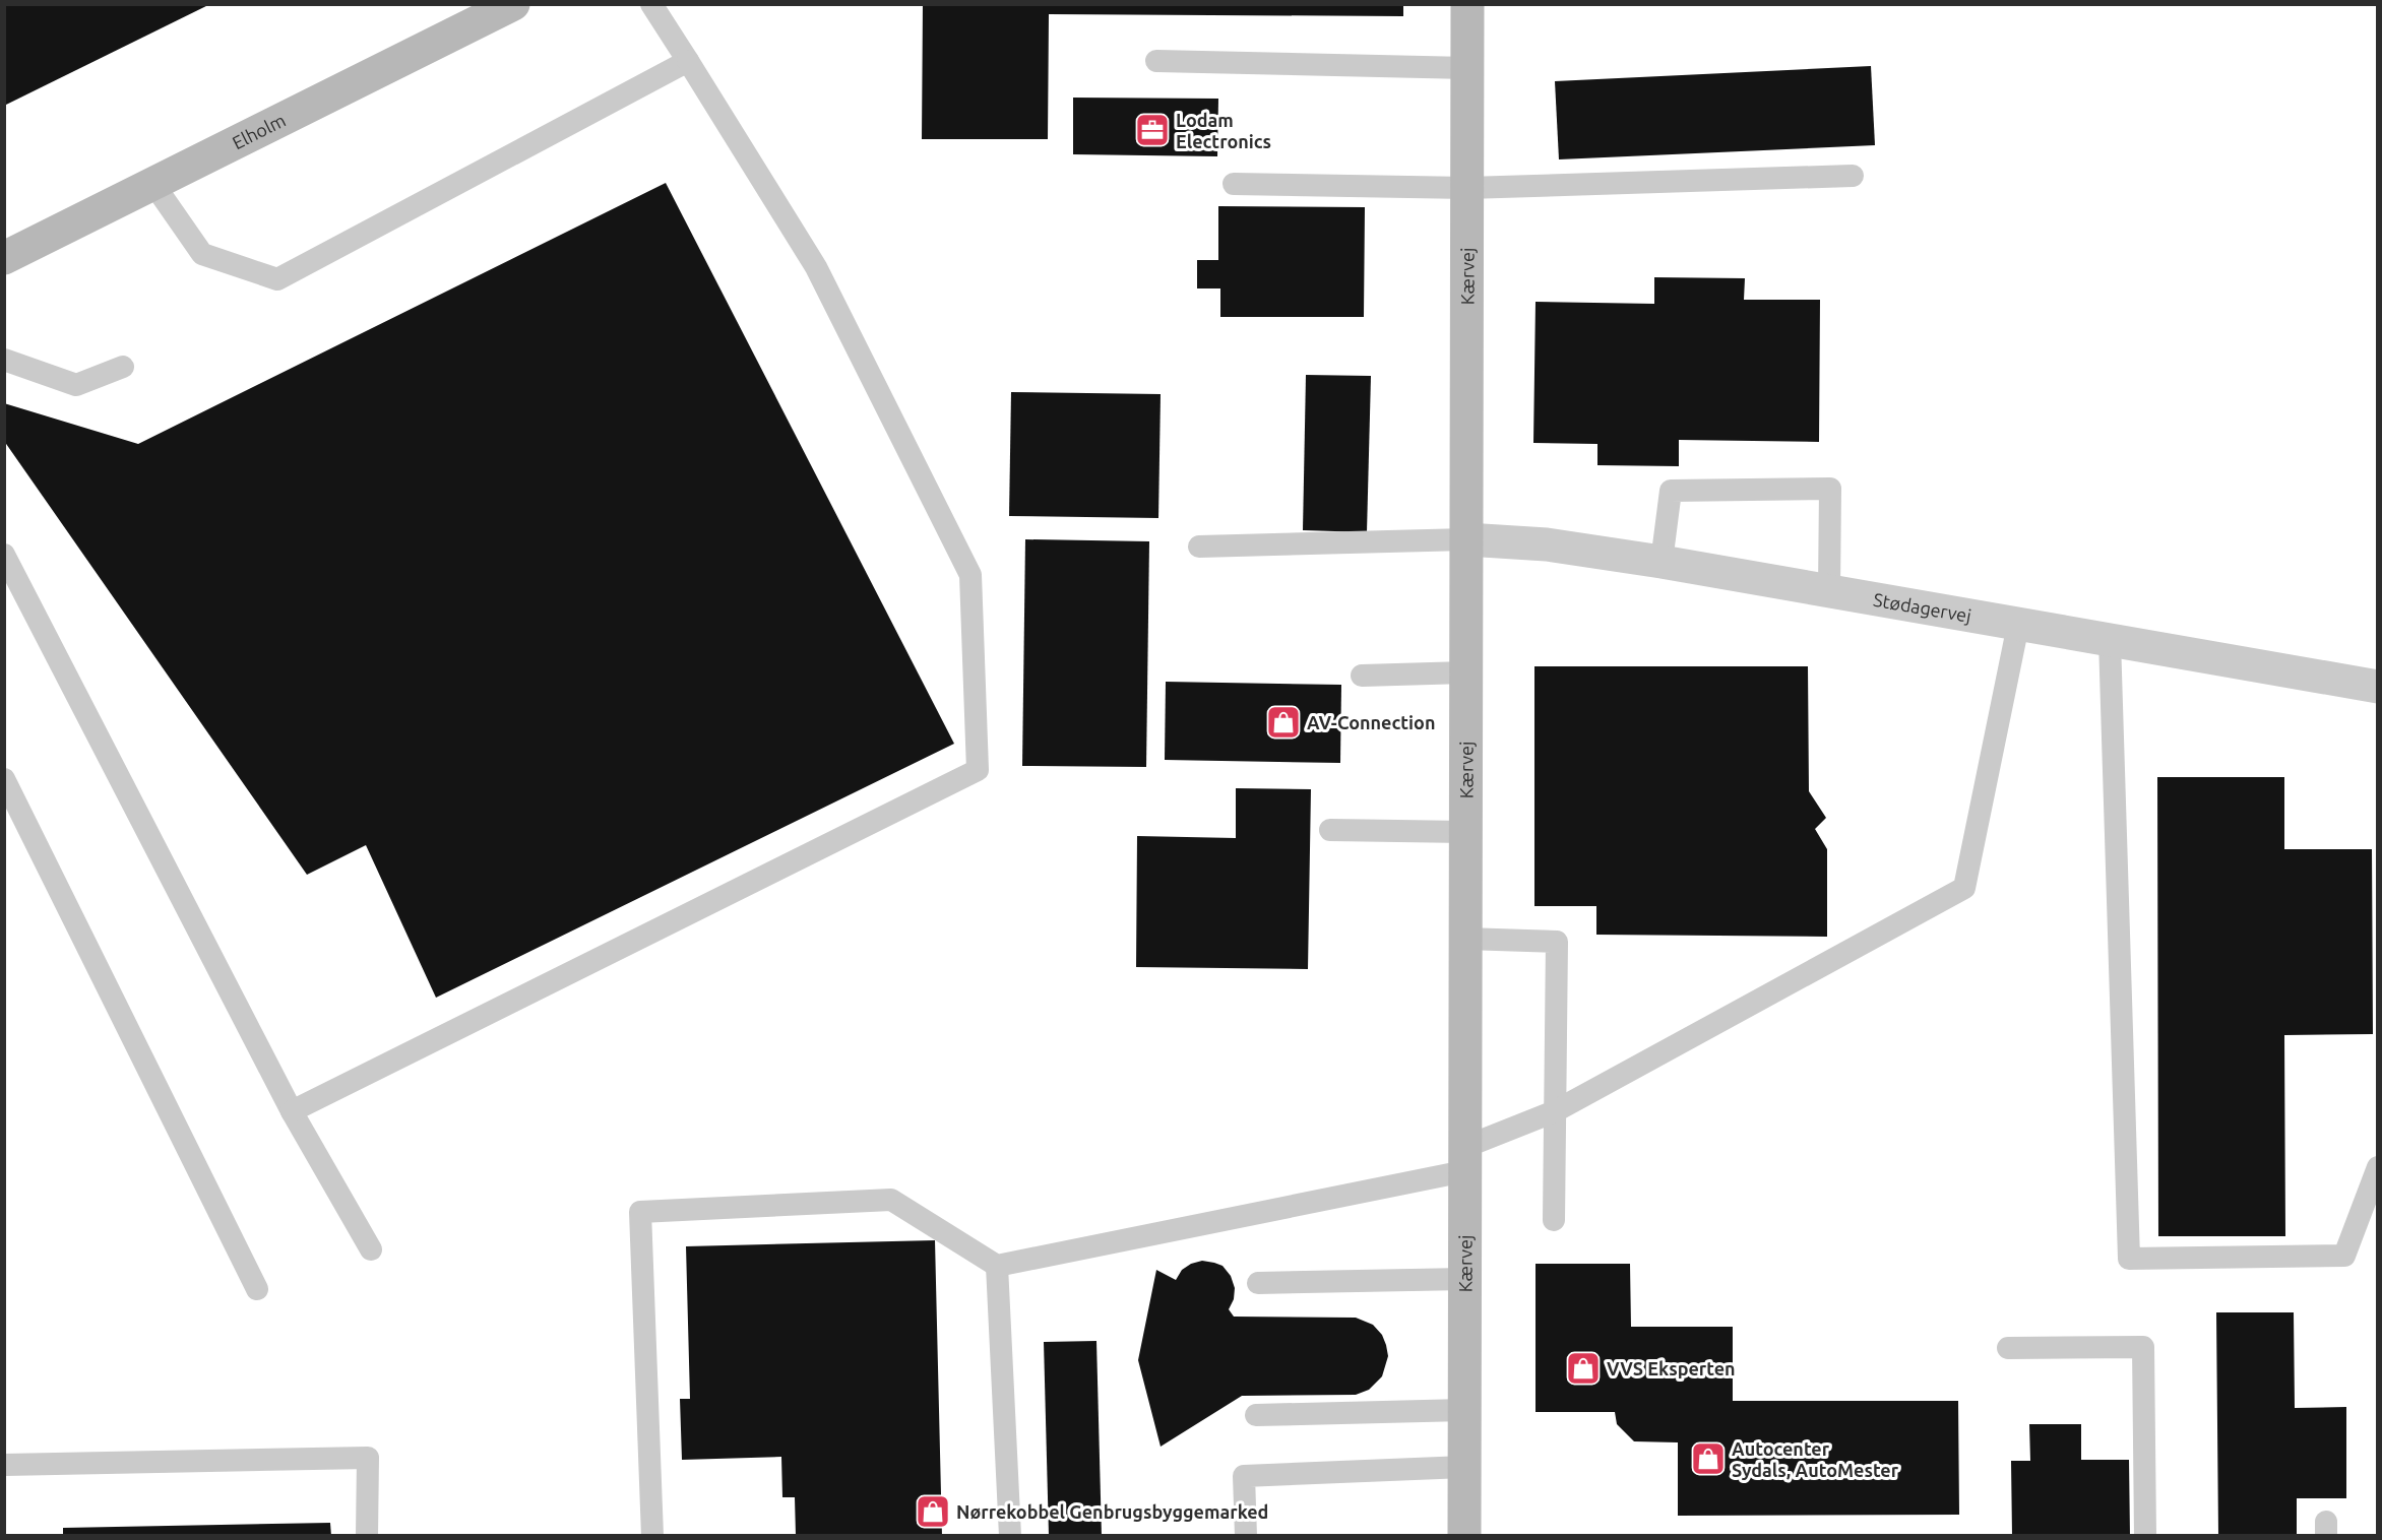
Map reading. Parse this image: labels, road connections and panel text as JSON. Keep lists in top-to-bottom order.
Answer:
{
  "streets": {
    "street": ["Elholm", "Kærvej", "Stødagervej"]
  },
  "crossings": [
    ["Kærvej", "Stødagervej"]
  ],
  "places": {
    "office": ["Lodam Electronics"],
    "shop": [
      "AV-Connection",
      "VVS Eksperten",
      "Autocenter Sydals, AutoMester",
      "Nørrekobbel Genbrugsbyggemarked"
    ]
  }
}
